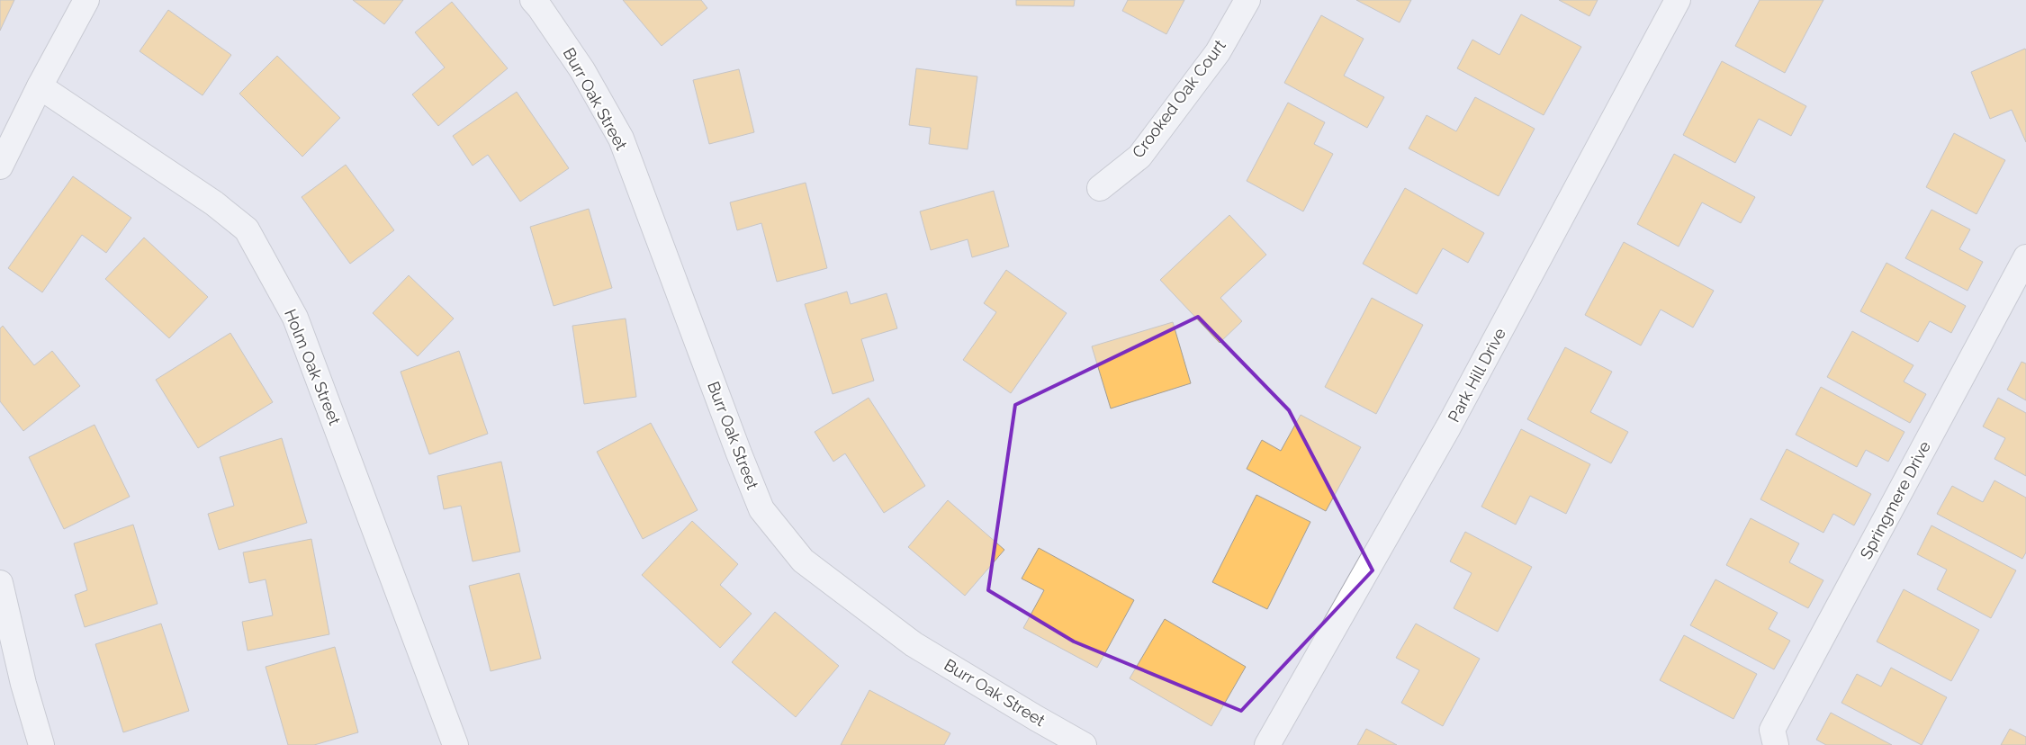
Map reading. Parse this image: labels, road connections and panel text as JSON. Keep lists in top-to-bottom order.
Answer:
{
  "streets": {
    "street": [
      "Burr Oak Street",
      "Crooked Oak Court",
      "Holm Oak Street",
      "Park Hill Drive",
      "Springmere Drive"
    ]
  }
}
